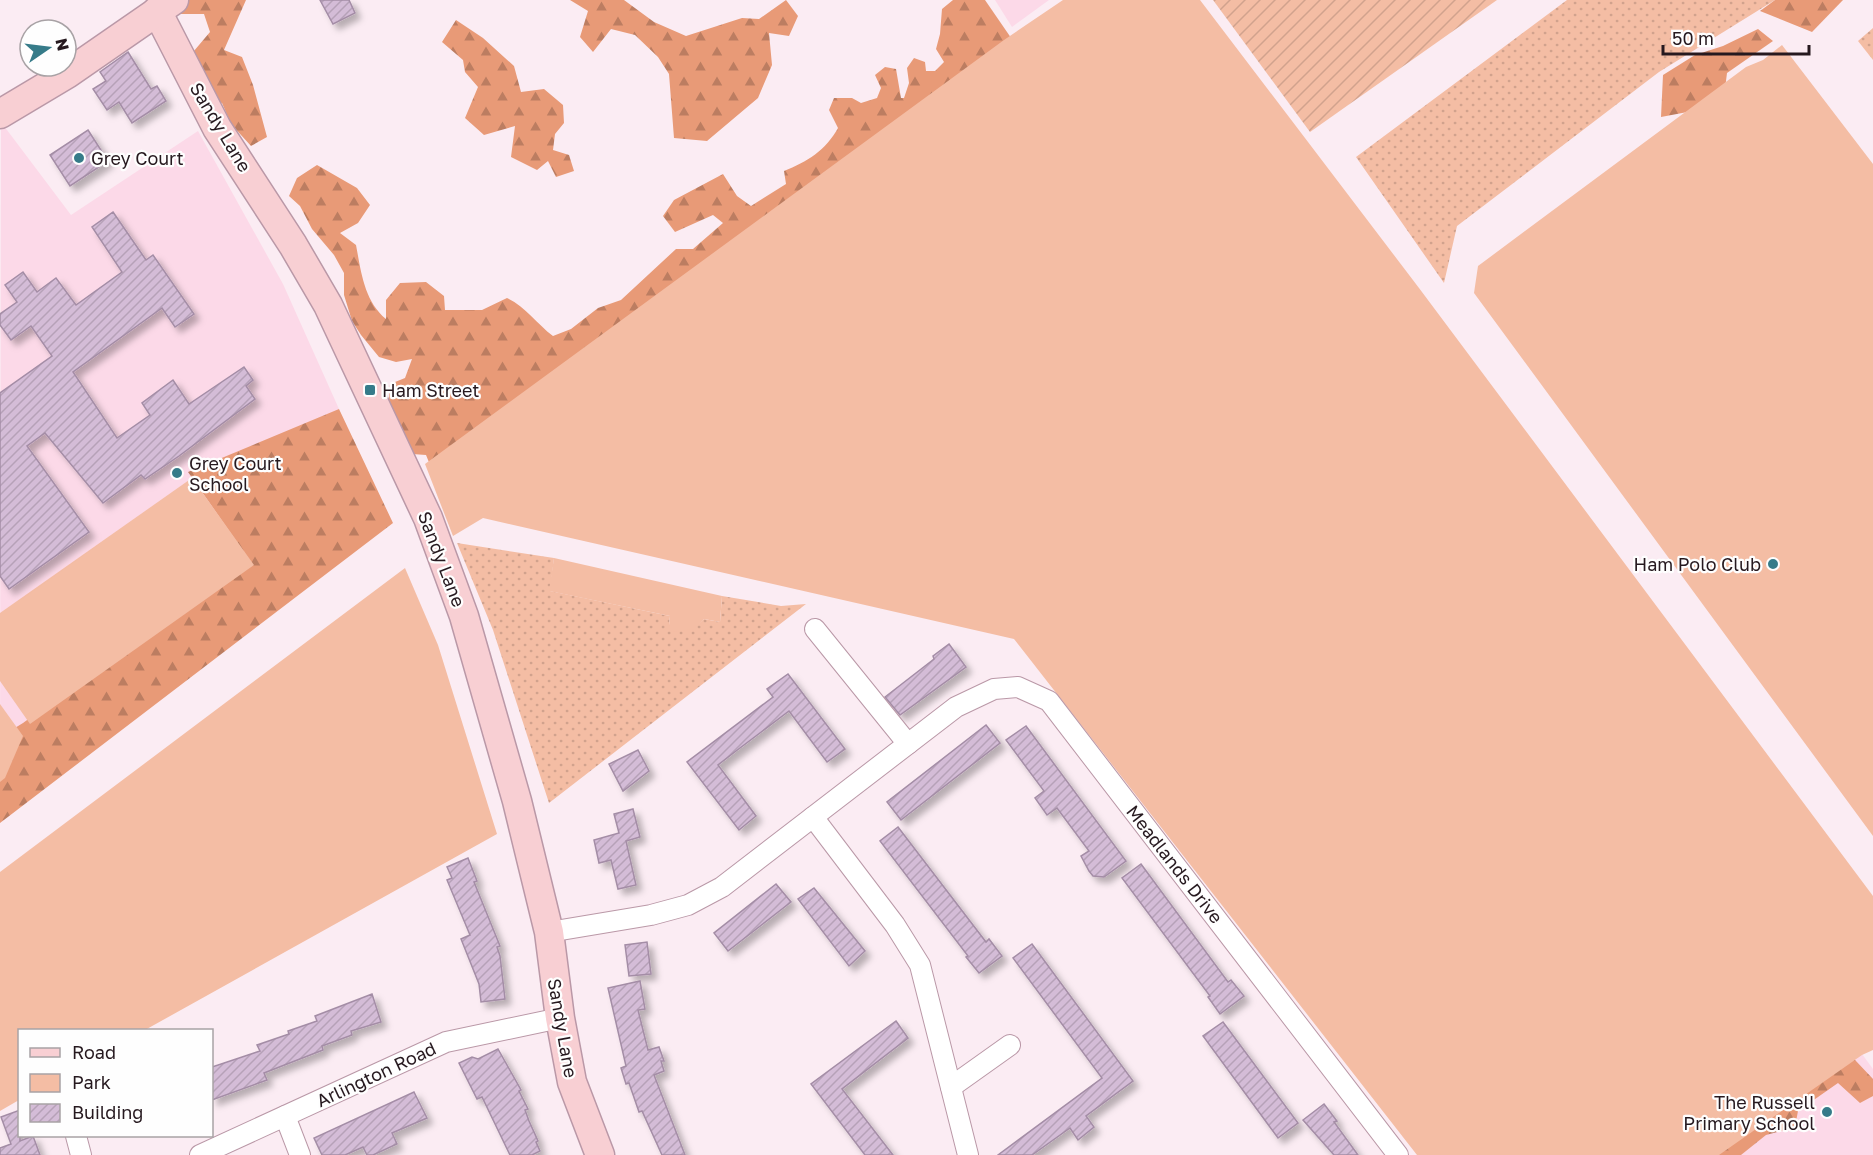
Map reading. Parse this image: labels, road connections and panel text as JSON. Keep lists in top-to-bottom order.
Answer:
{
  "streets": {
    "street": ["Sandy Lane", "Meadlands Drive", "Arlington Road"]
  },
  "crossings": [
    ["Sandy Lane", "Meadlands Drive"],
    ["Sandy Lane", "Arlington Road"]
  ],
  "places": {
    "other": [
      "Grey Court",
      "Grey Court School",
      "Ham Polo Club",
      "The Russell Primary School"
    ],
    "transit": ["Ham Street"]
  },
  "legend": ["Road", "Park", "Building"],
  "scale_bar": "50 m",
  "north": "right"
}
